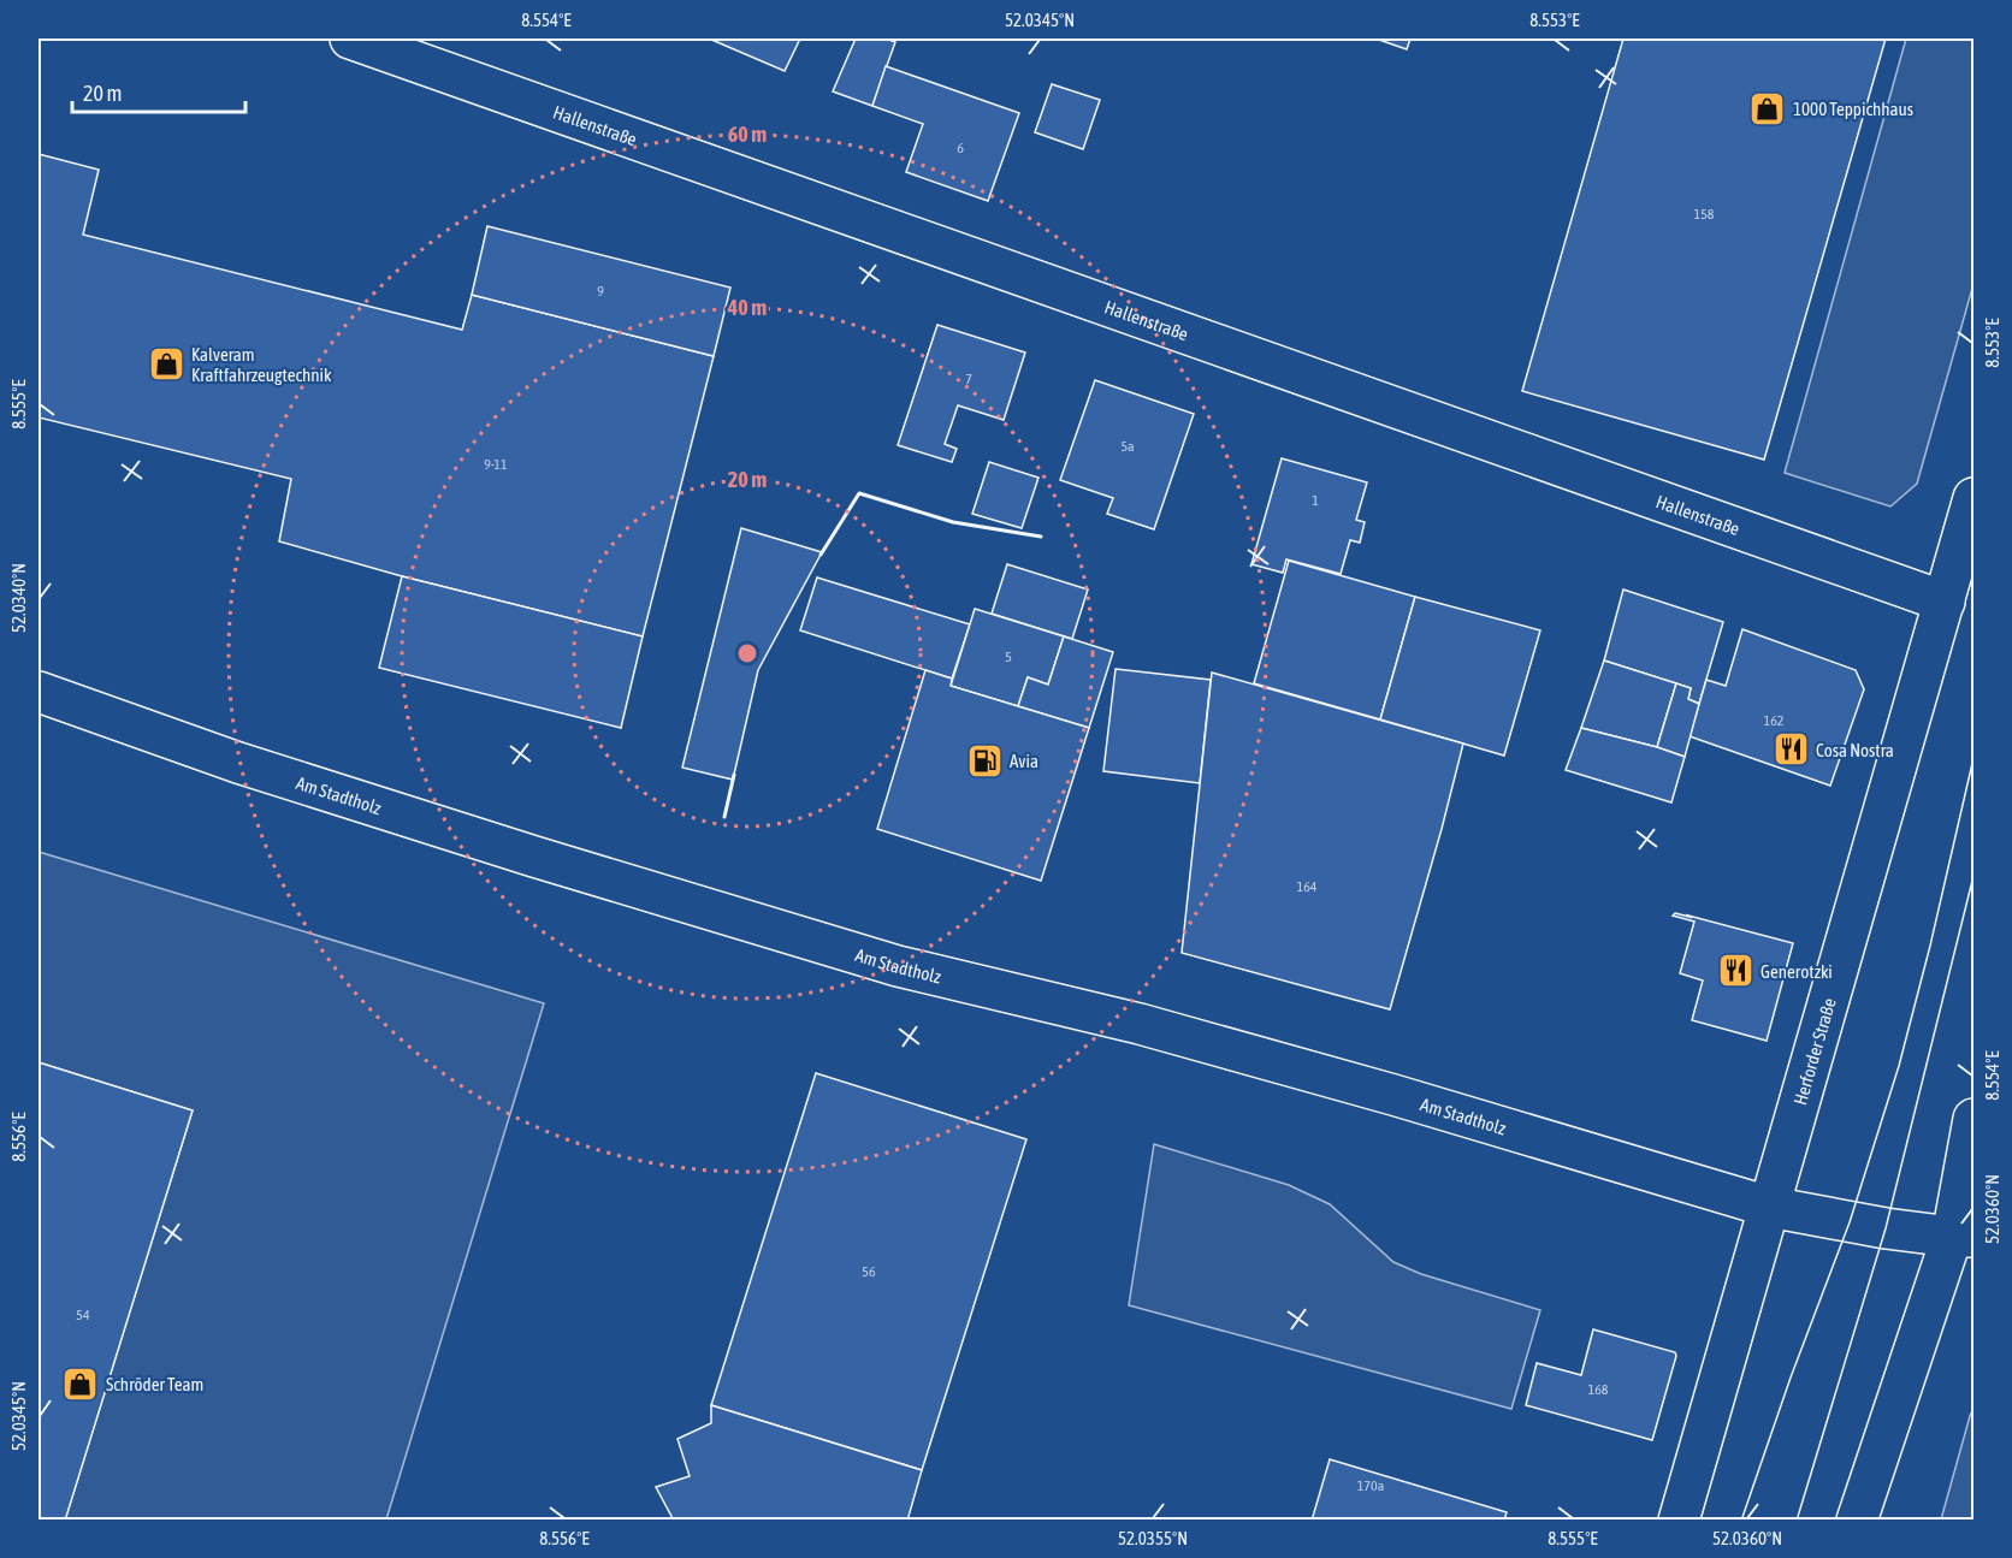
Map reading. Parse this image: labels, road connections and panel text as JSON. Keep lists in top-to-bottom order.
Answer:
{
  "streets": {
    "street": ["Hallenstraße", "Am Stadtholz", "Herforder Straße"]
  },
  "crossings": [
    ["Hallenstraße", "Herforder Straße"],
    ["Am Stadtholz", "Herforder Straße"]
  ],
  "places": {
    "shop": ["1000 Teppichhaus", "Kalveram Kraftfahrzeugtechnik", "Schröder Team"],
    "restaurant": ["Cosa Nostra", "Generotzki"],
    "fuel station": ["Avia"]
  },
  "house_numbers": [
    "6",
    "158",
    "9",
    "7",
    "5a",
    "9-11",
    "1",
    "5",
    "162",
    "164",
    "56",
    "54",
    "168",
    "170a"
  ],
  "scale_bar": "20 m",
  "coordinates": [
    "8.554°E",
    "52.0345°N",
    "8.553°E",
    "8.555°E",
    "52.0340°N",
    "8.556°E",
    "52.0360°N",
    "52.0355°N"
  ],
  "rings": ["60 m", "40 m", "20 m"]
}
